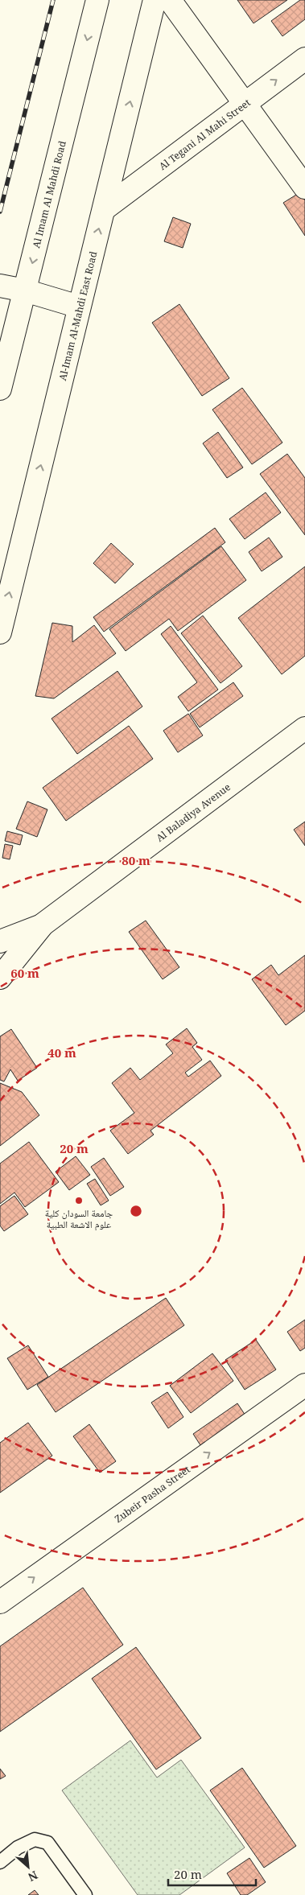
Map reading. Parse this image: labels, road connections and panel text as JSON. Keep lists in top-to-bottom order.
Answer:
{
  "streets": {
    "street": [
      "Al Tegani Al Mahi Street",
      "Al Imam Al Mahdi Road",
      "Al-Imam Al-Mahdi East Road",
      "Al Baladiya Avenue",
      "Zubeir Pasha Street"
    ]
  },
  "crossings": [
    ["Al Tegani Al Mahi Street", "Al-Imam Al-Mahdi East Road"]
  ],
  "one_way": ["Al Imam Al Mahdi Road", "Al-Imam Al-Mahdi East Road", "Zubeir Pasha Street"],
  "places": ["جامعة السودان كلية علوم الاشعة الطبية"],
  "scale_bar": "20 m",
  "north": "bottom right",
  "rings": [
    "80 m",
    "60 m",
    "40 m",
    "20 m"
  ]
}
